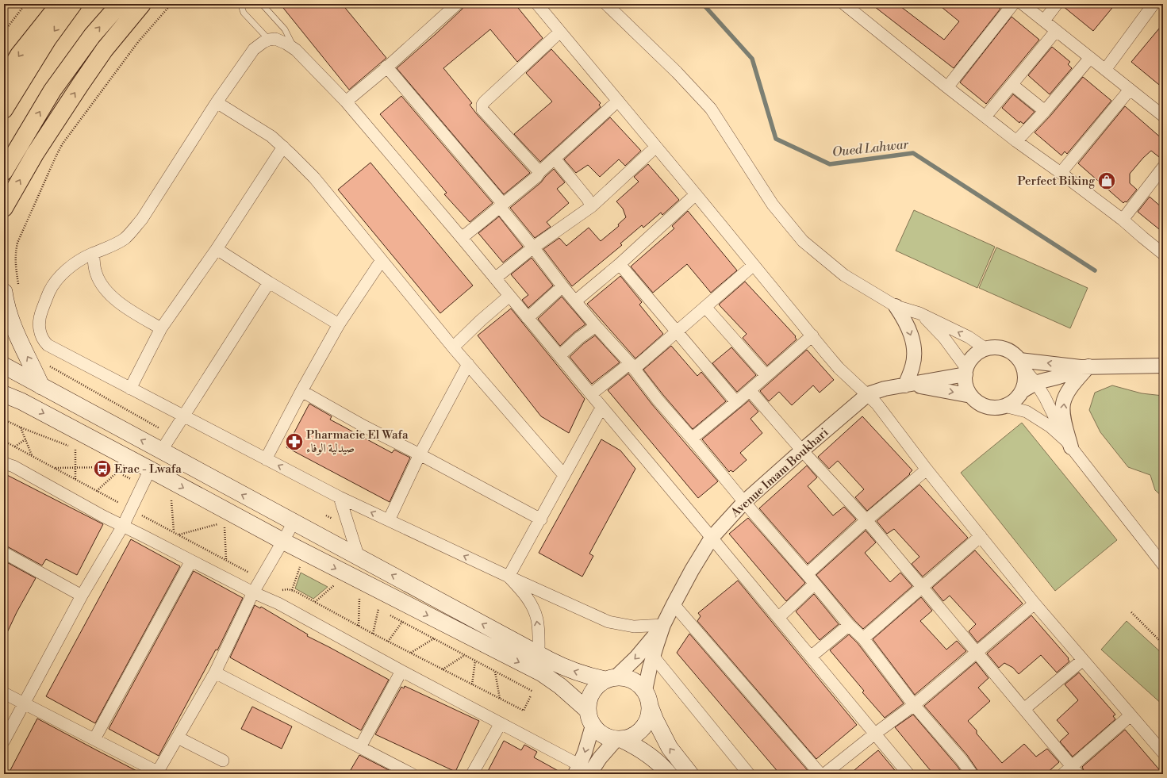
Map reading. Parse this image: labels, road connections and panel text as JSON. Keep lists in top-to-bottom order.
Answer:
{
  "streets": {
    "street": ["Avenue Imam Boukhari"]
  },
  "water": ["Oued Lahwar"],
  "places": {
    "shop": ["Perfect Biking"],
    "pharmacy": ["Pharmacie El Wafa صيدلية الوفاء"],
    "bus stop": ["Erac - Lwafa"]
  }
}
